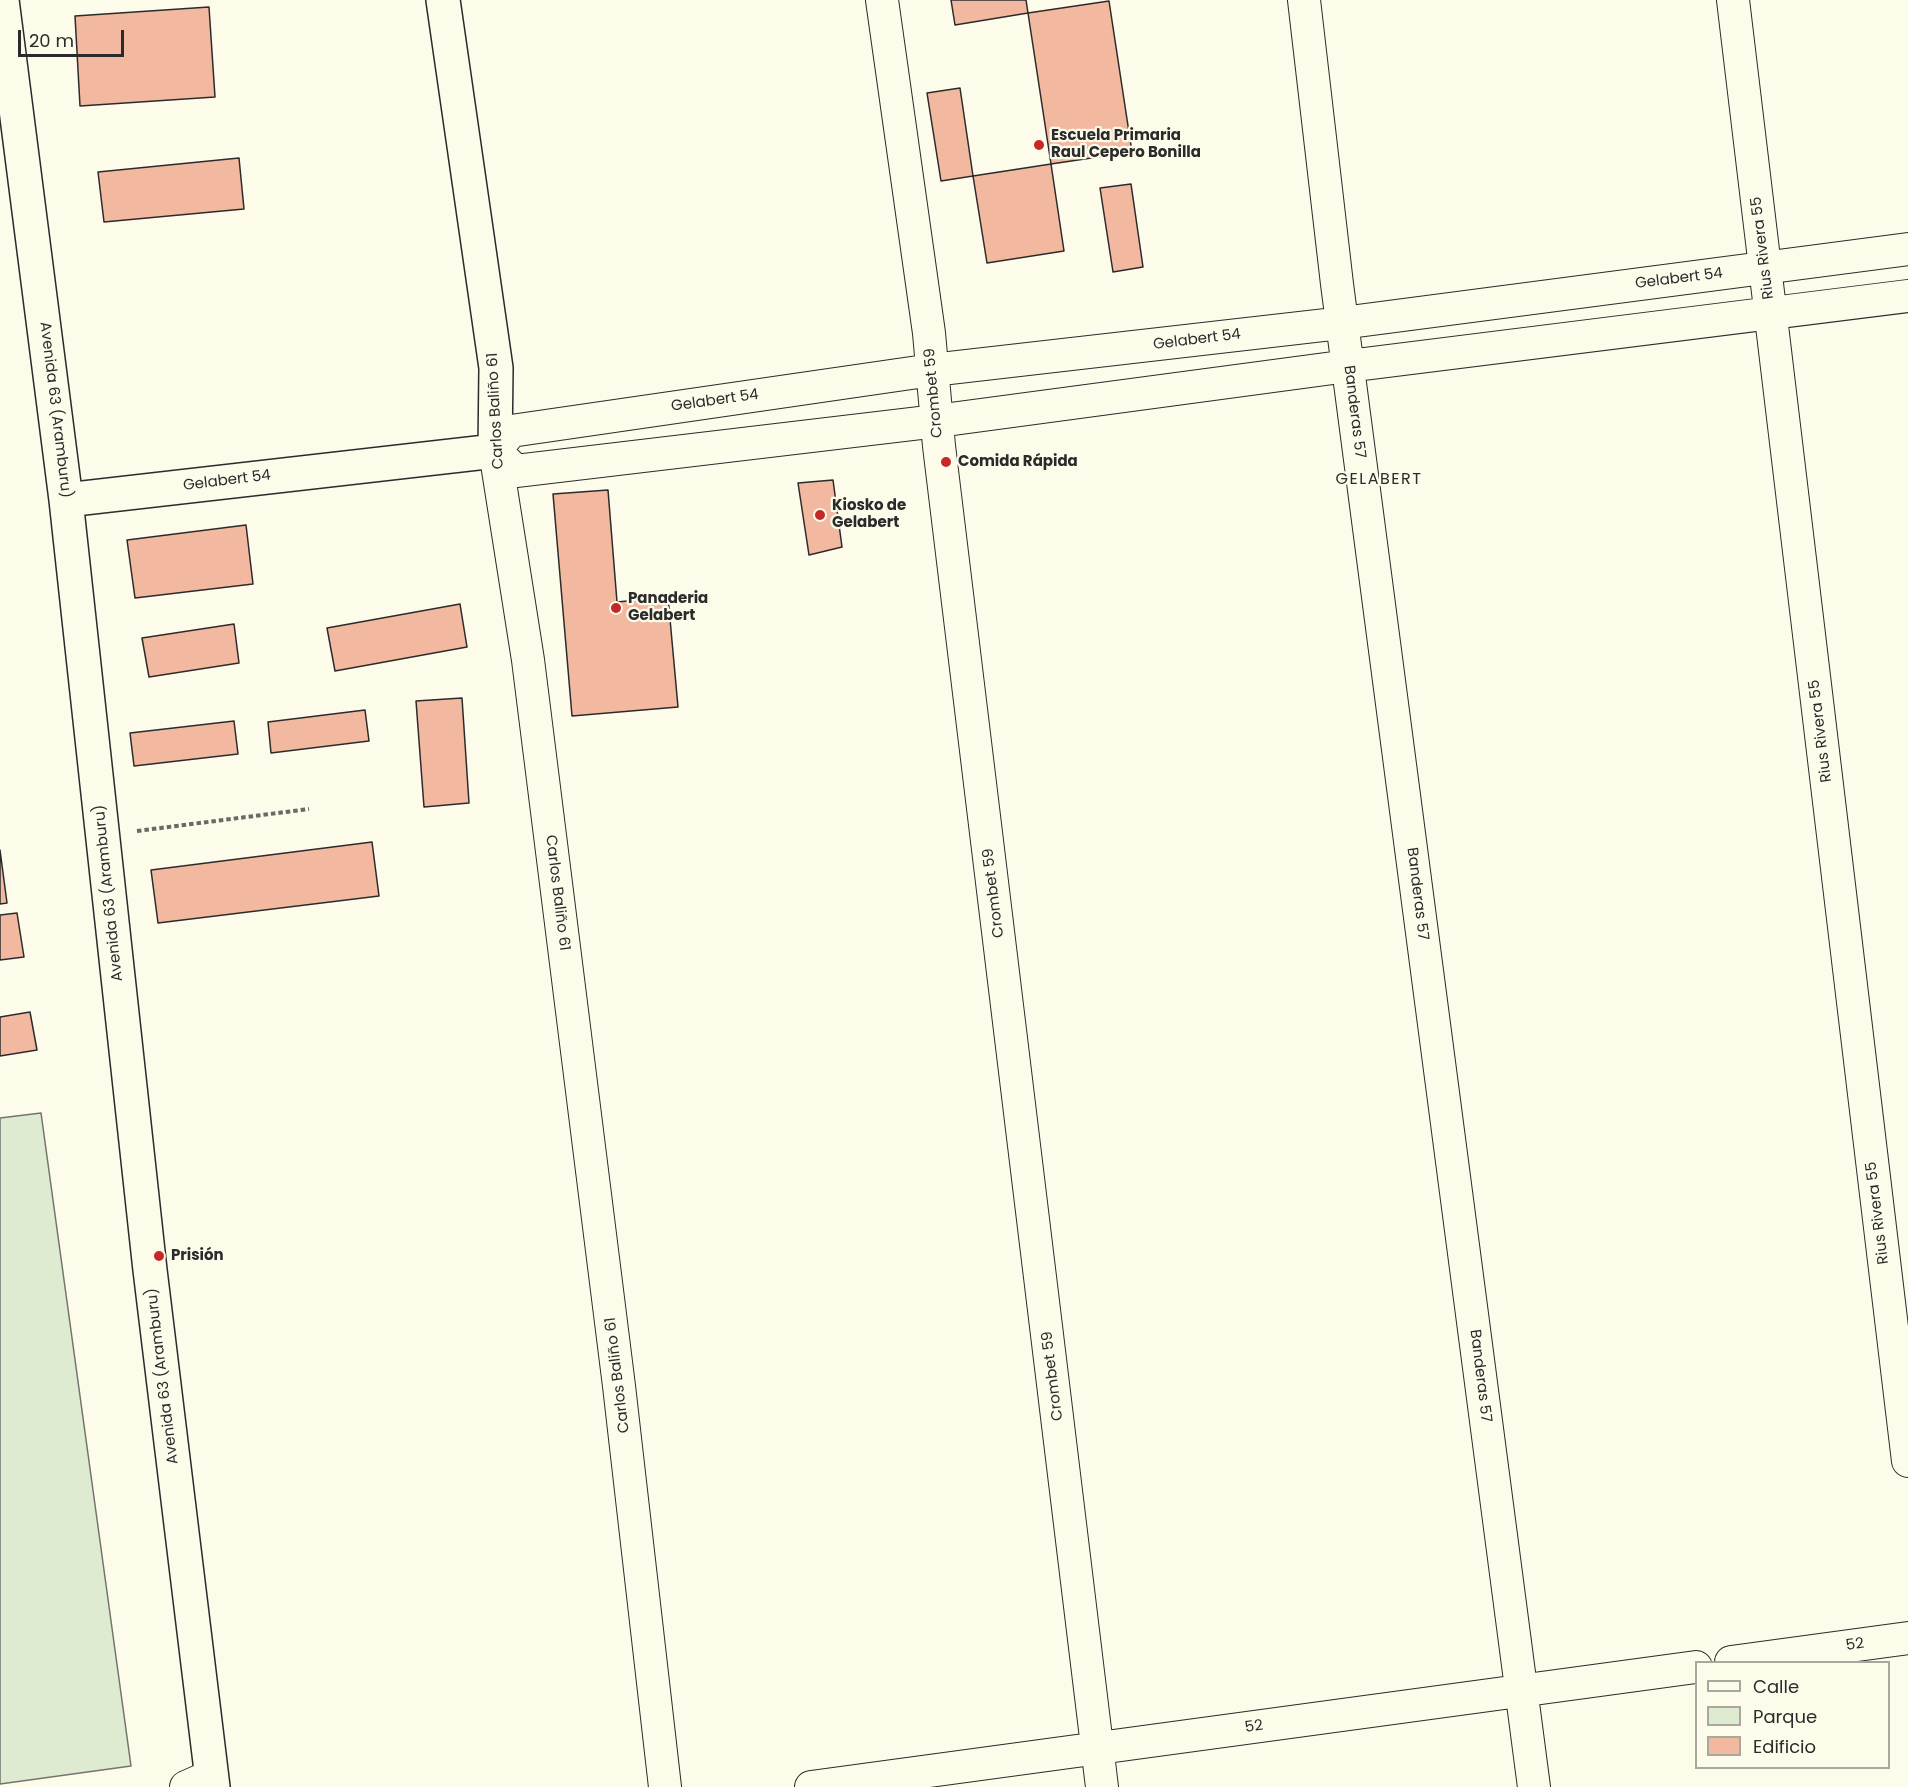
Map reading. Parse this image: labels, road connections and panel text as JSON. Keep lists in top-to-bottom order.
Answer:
{
  "streets": {
    "main road": ["Gelabert 54", "Avenida 63 (Aramburu)", "Carlos Baliño 61"],
    "street": [
      "Rius Rivera 55",
      "Crombet 59",
      "Banderas 57",
      "52"
    ]
  },
  "crossings": [
    ["Rius Rivera 55", "Gelabert 54"],
    ["Gelabert 54", "Crombet 59"],
    ["Gelabert 54", "Avenida 63 (Aramburu)"],
    ["Gelabert 54", "Carlos Baliño 61"],
    ["Gelabert 54", "Banderas 57"],
    ["Crombet 59", "52"],
    ["Banderas 57", "52"]
  ],
  "districts": ["GELABERT"],
  "places": [
    "Escuela Primaria Raul Cepero Bonilla",
    "Comida Rápida",
    "Kiosko de Gelabert",
    "Panaderia Gelabert",
    "Prisión"
  ],
  "legend": ["Calle", "Parque", "Edificio"],
  "scale_bar": "20 m"
}
